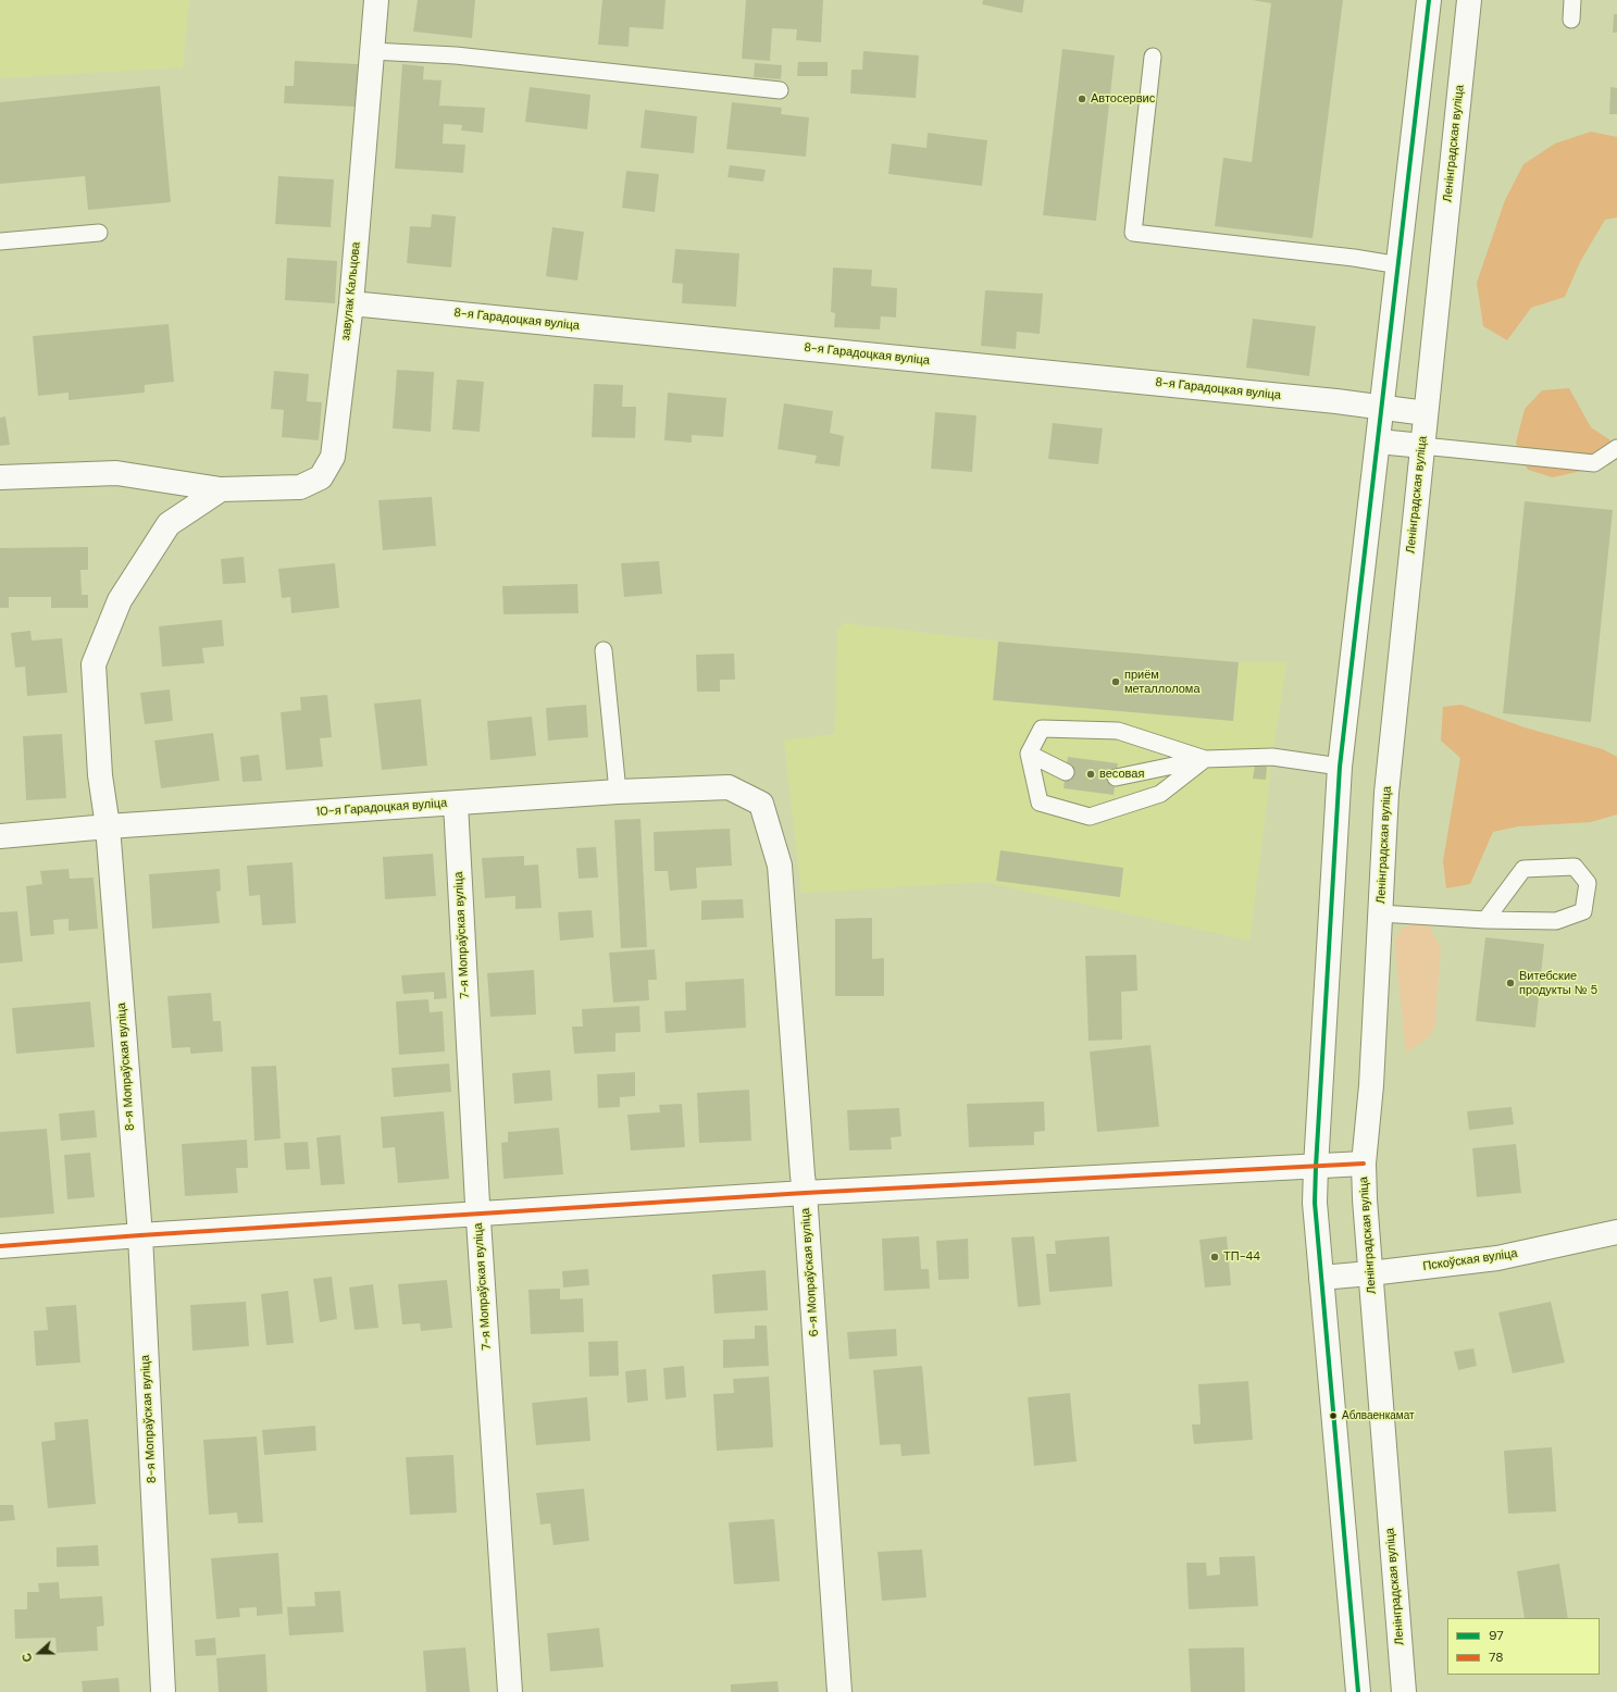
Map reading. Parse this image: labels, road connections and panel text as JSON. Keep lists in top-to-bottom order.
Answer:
{
  "streets": {
    "street": [
      "Ленінградская вуліца",
      "завулак Кальцова",
      "8-я Гарадоцкая вуліца",
      "10-я Гарадоцкая вуліца",
      "7-я Мопраўская вуліца",
      "8-я Мопраўская вуліца",
      "Пскоўская вуліца",
      "6-я Мопраўская вуліца"
    ]
  },
  "crossings": [
    ["Ленінградская вуліца", "8-я Гарадоцкая вуліца"],
    ["Ленінградская вуліца", "Пскоўская вуліца"],
    ["завулак Кальцова", "8-я Гарадоцкая вуліца"],
    ["завулак Кальцова", "8-я Мопраўская вуліца"],
    ["10-я Гарадоцкая вуліца", "7-я Мопраўская вуліца"],
    ["10-я Гарадоцкая вуліца", "8-я Мопраўская вуліца"],
    ["10-я Гарадоцкая вуліца", "6-я Мопраўская вуліца"]
  ],
  "places": [
    "Автосервис",
    "приём металлолома",
    "весовая",
    "Витебские продукты № 5",
    "ТП-44",
    "Аблваенкамат"
  ],
  "lines": ["transit line 97", "transit line 78"],
  "legend": ["97", "78"],
  "north": "left"
}
